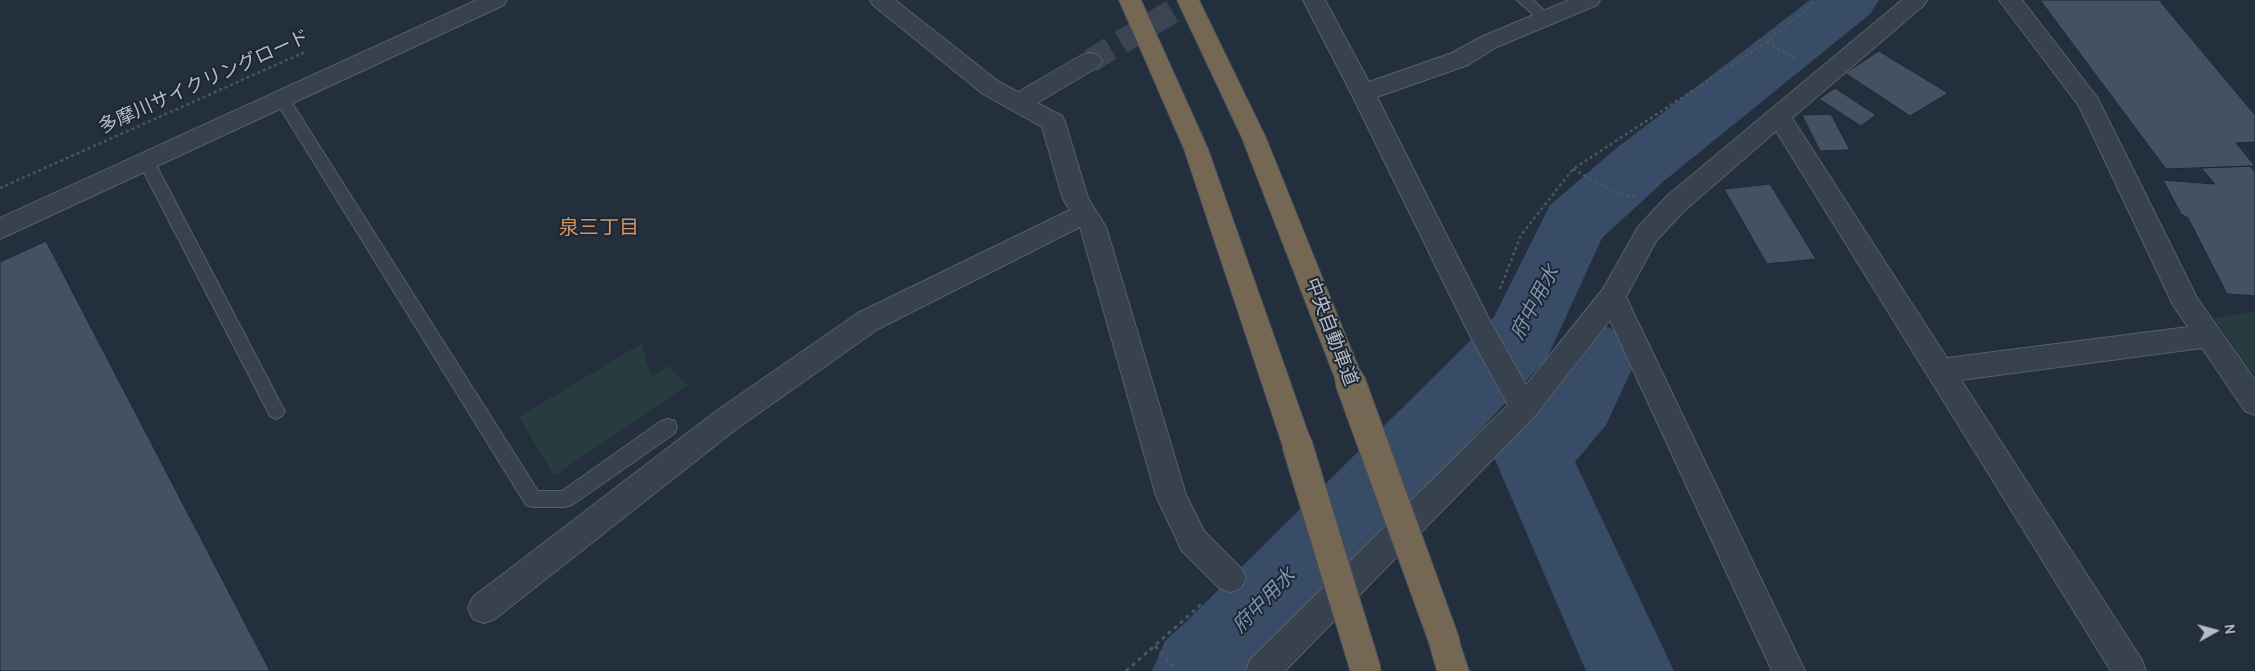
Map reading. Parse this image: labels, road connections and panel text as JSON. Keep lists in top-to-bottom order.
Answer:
{
  "streets": {
    "highway": ["中央自動車道"],
    "path": ["多摩川サイクリングロード"]
  },
  "districts": ["泉三丁目"],
  "water": ["府中用水"],
  "north": "right"
}
